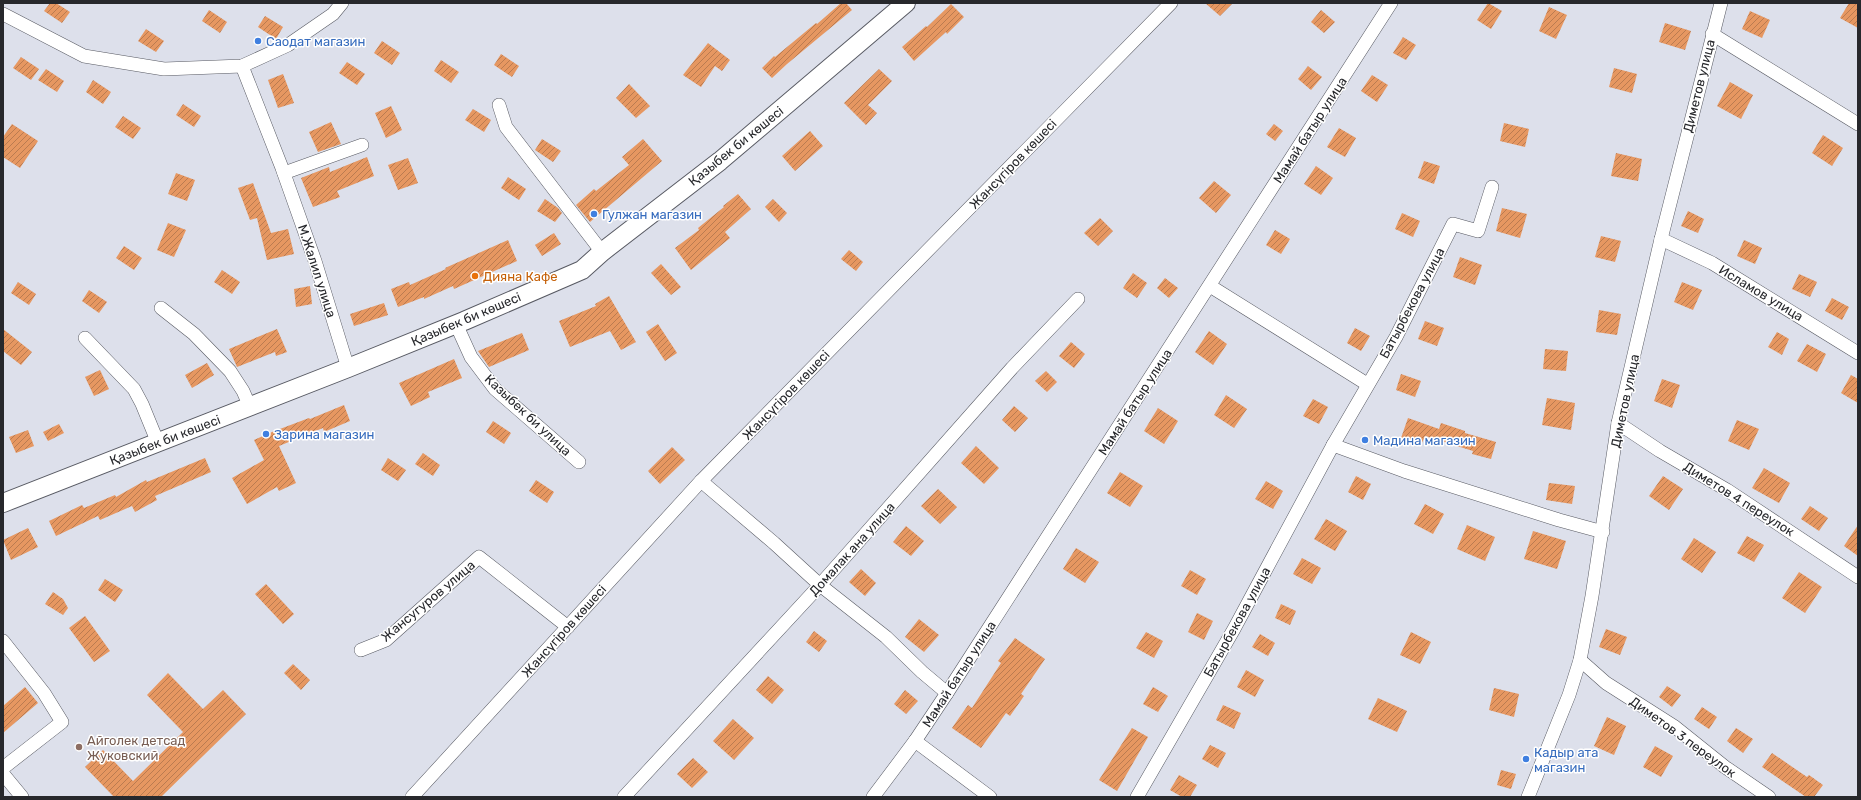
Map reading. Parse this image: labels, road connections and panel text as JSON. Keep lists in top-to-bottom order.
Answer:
{
  "streets": {
    "main road": ["Қазыбек би көшесі"],
    "street": [
      "Диметов улица",
      "Мамай батыр улица",
      "Жансүгіров көшесі",
      "М.Жалил улица",
      "Исламов улица",
      "Батырбекова улица",
      "Казыбек би улица",
      "Диметов 4 переулок",
      "Домалак ана улица",
      "Жансугуров улица",
      "Диметов 3 переулок"
    ]
  },
  "crossings": [
    ["Диметов улица", "Исламов улица"],
    ["Диметов улица", "Диметов 4 переулок"],
    ["Диметов улица", "Диметов 3 переулок"],
    ["Қазыбек би көшесі", "М.Жалил улица"],
    ["Қазыбек би көшесі", "Казыбек би улица"],
    ["Жансүгіров көшесі", "Жансугуров улица"]
  ],
  "places": [
    "Саодат магазин",
    "Гулжан магазин",
    "Дияна Кафе",
    "Зарина магазин",
    "Мадина магазин",
    "Айголек детсад Жуковский",
    "Кадыр ата магазин"
  ]
}
